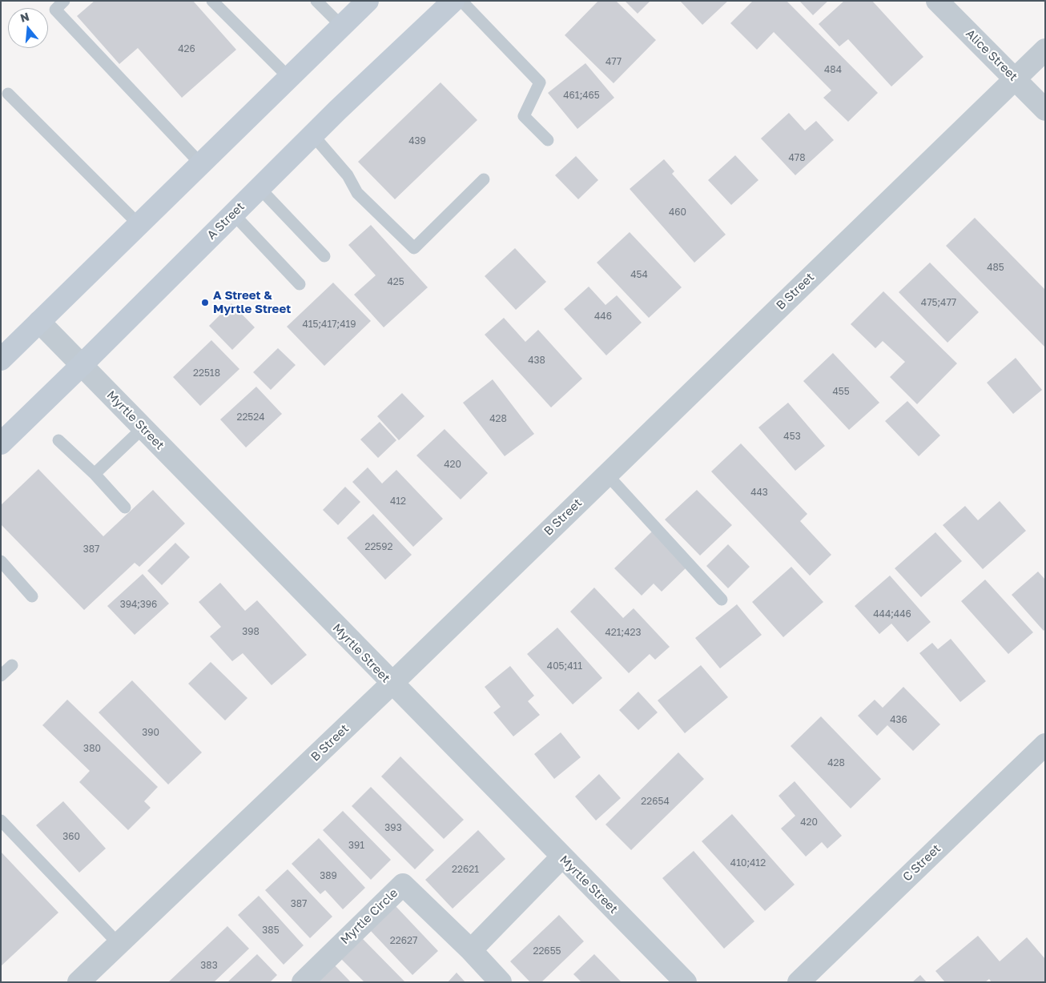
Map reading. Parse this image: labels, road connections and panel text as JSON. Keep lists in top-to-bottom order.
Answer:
{
  "streets": {
    "main road": ["A Street"],
    "street": [
      "Alice Street",
      "B Street",
      "Myrtle Street",
      "C Street",
      "Myrtle Circle"
    ]
  },
  "crossings": [
    ["Alice Street", "B Street"],
    ["A Street", "Myrtle Street"],
    ["B Street", "Myrtle Street"]
  ],
  "places": ["A Street & Myrtle Street"],
  "house_numbers": [
    "426",
    "477",
    "484",
    "461;465",
    "439",
    "478",
    "460",
    "485",
    "454",
    "425",
    "475;477",
    "446",
    "415;417;419",
    "438",
    "22518",
    "455",
    "22524",
    "428",
    "453",
    "420",
    "443",
    "412",
    "22592",
    "387",
    "394;396",
    "444;446",
    "398",
    "421;423",
    "405;411",
    "436",
    "390",
    "380",
    "428",
    "22654",
    "420",
    "393",
    "360",
    "391",
    "410;412",
    "22621",
    "389",
    "387",
    "385",
    "22627",
    "22655",
    "383"
  ],
  "north": "top"
}
